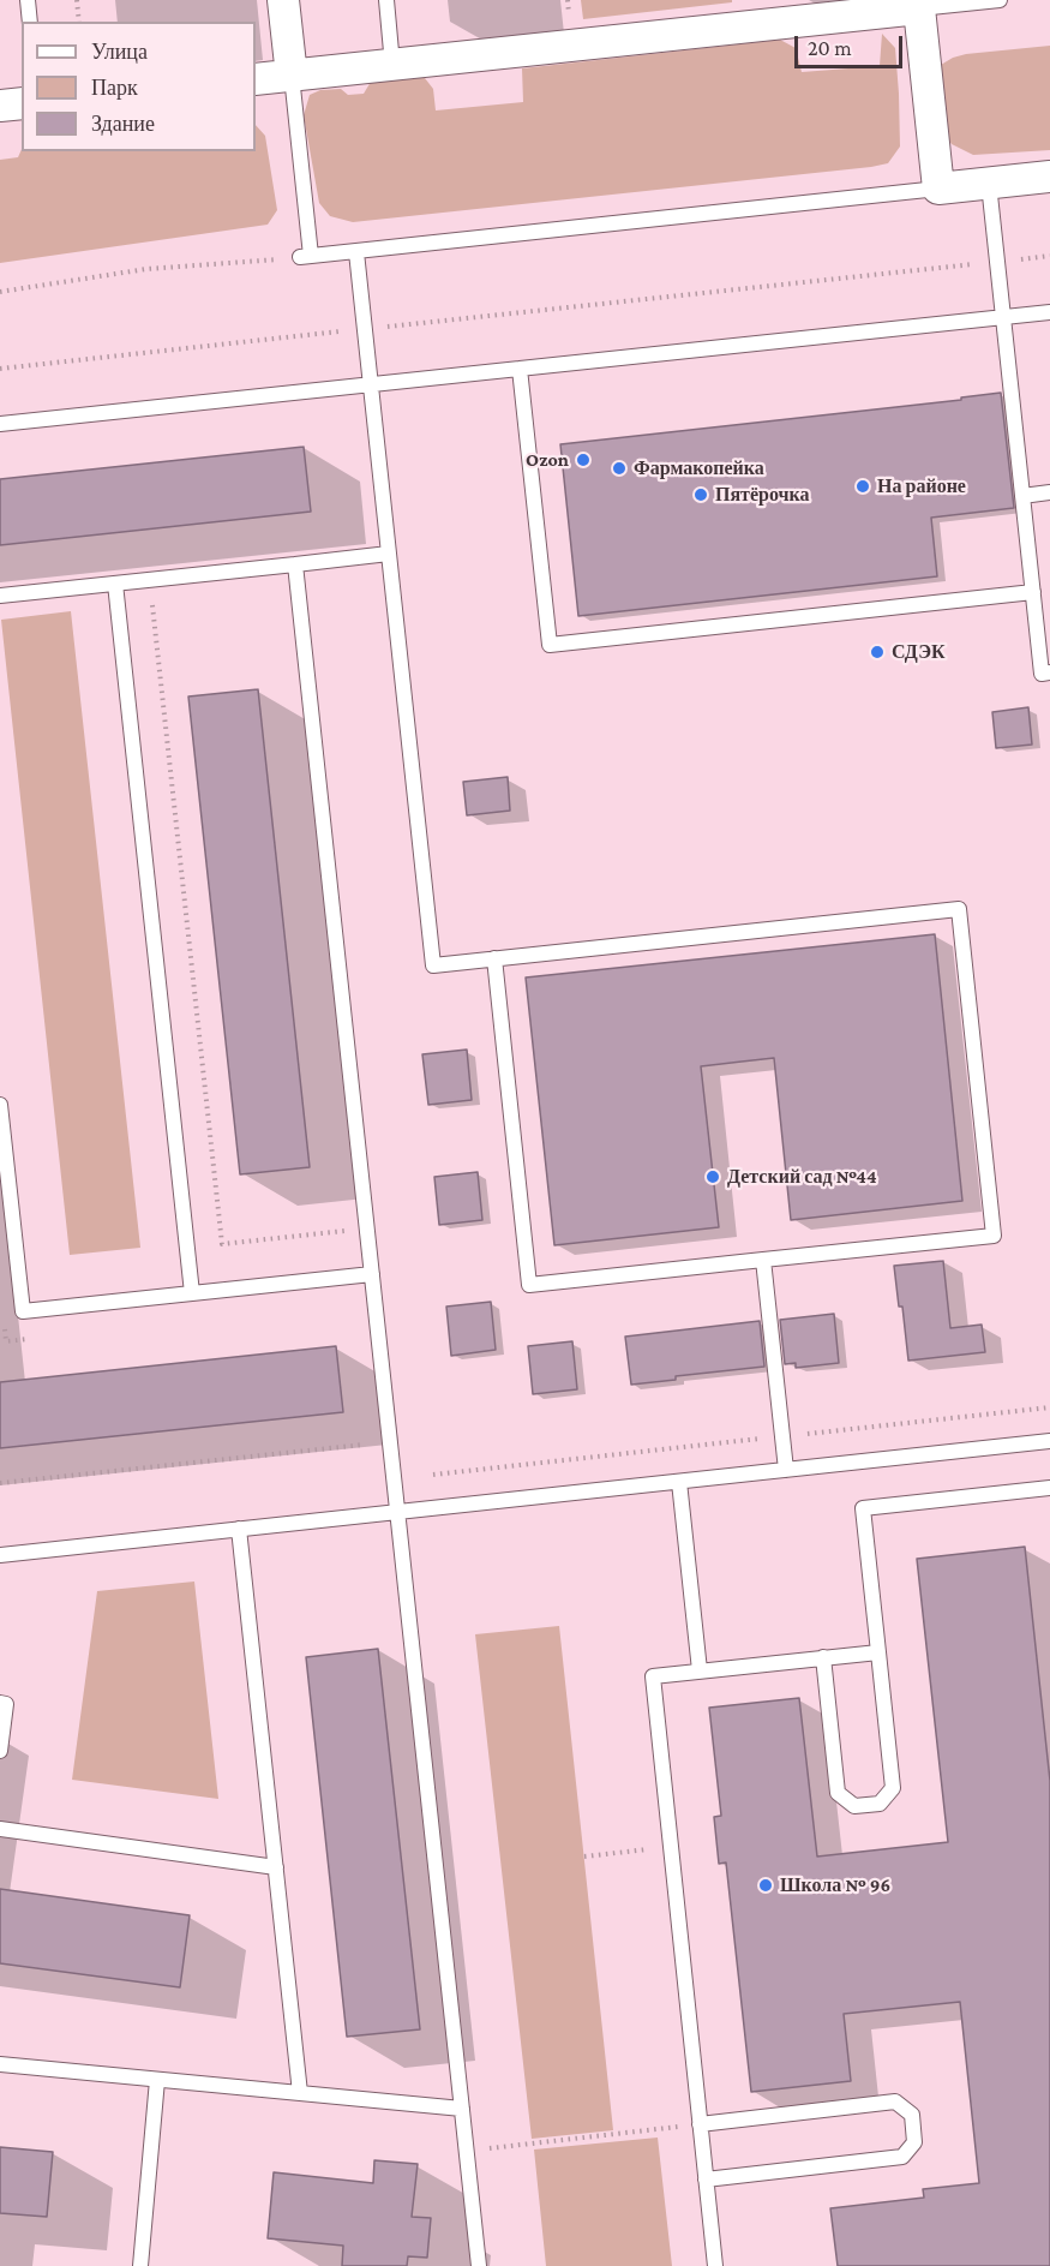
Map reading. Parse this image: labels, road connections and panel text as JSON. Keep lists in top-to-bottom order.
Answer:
{
  "places": [
    "Ozon",
    "Фармакопейка",
    "На районе",
    "Пятёрочка",
    "СДЭК",
    "Детский сад №44",
    "Школа № 96"
  ],
  "legend": ["Улица", "Парк", "Здание"],
  "scale_bar": "20 m"
}
